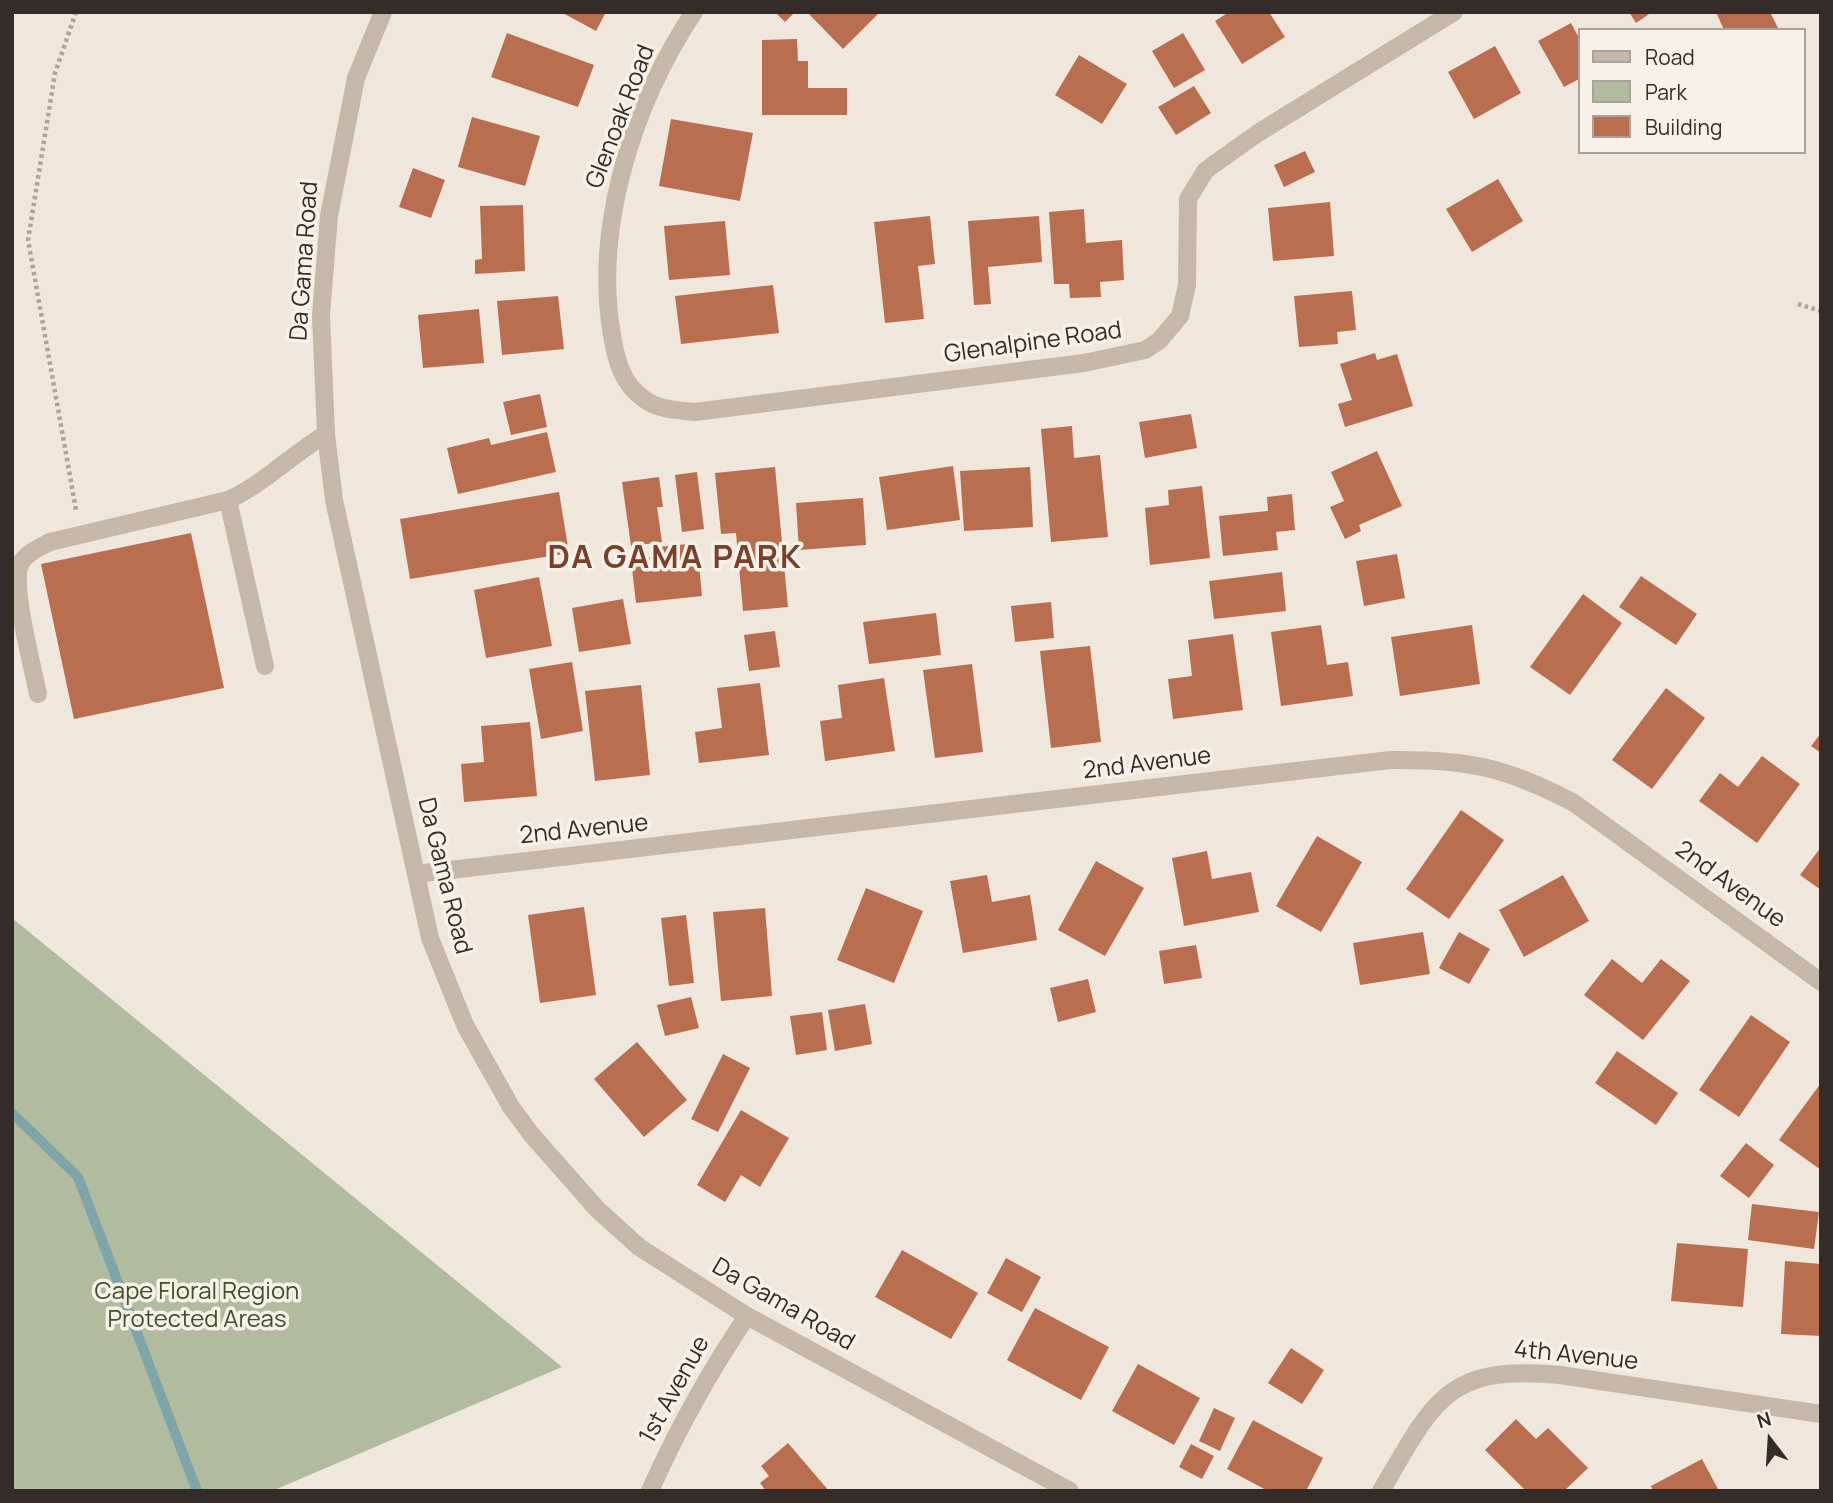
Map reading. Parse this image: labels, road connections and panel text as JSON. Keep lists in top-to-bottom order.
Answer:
{
  "streets": {
    "street": [
      "Glenoak Road",
      "Da Gama Road",
      "Glenalpine Road",
      "2nd Avenue",
      "4th Avenue",
      "1st Avenue"
    ]
  },
  "crossings": [
    ["Glenoak Road", "Glenalpine Road"],
    ["Da Gama Road", "2nd Avenue"],
    ["Da Gama Road", "1st Avenue"]
  ],
  "districts": ["DA GAMA PARK"],
  "parks": ["Cape Floral Region Protected Areas"],
  "legend": ["Road", "Park", "Building"],
  "north": "top"
}
